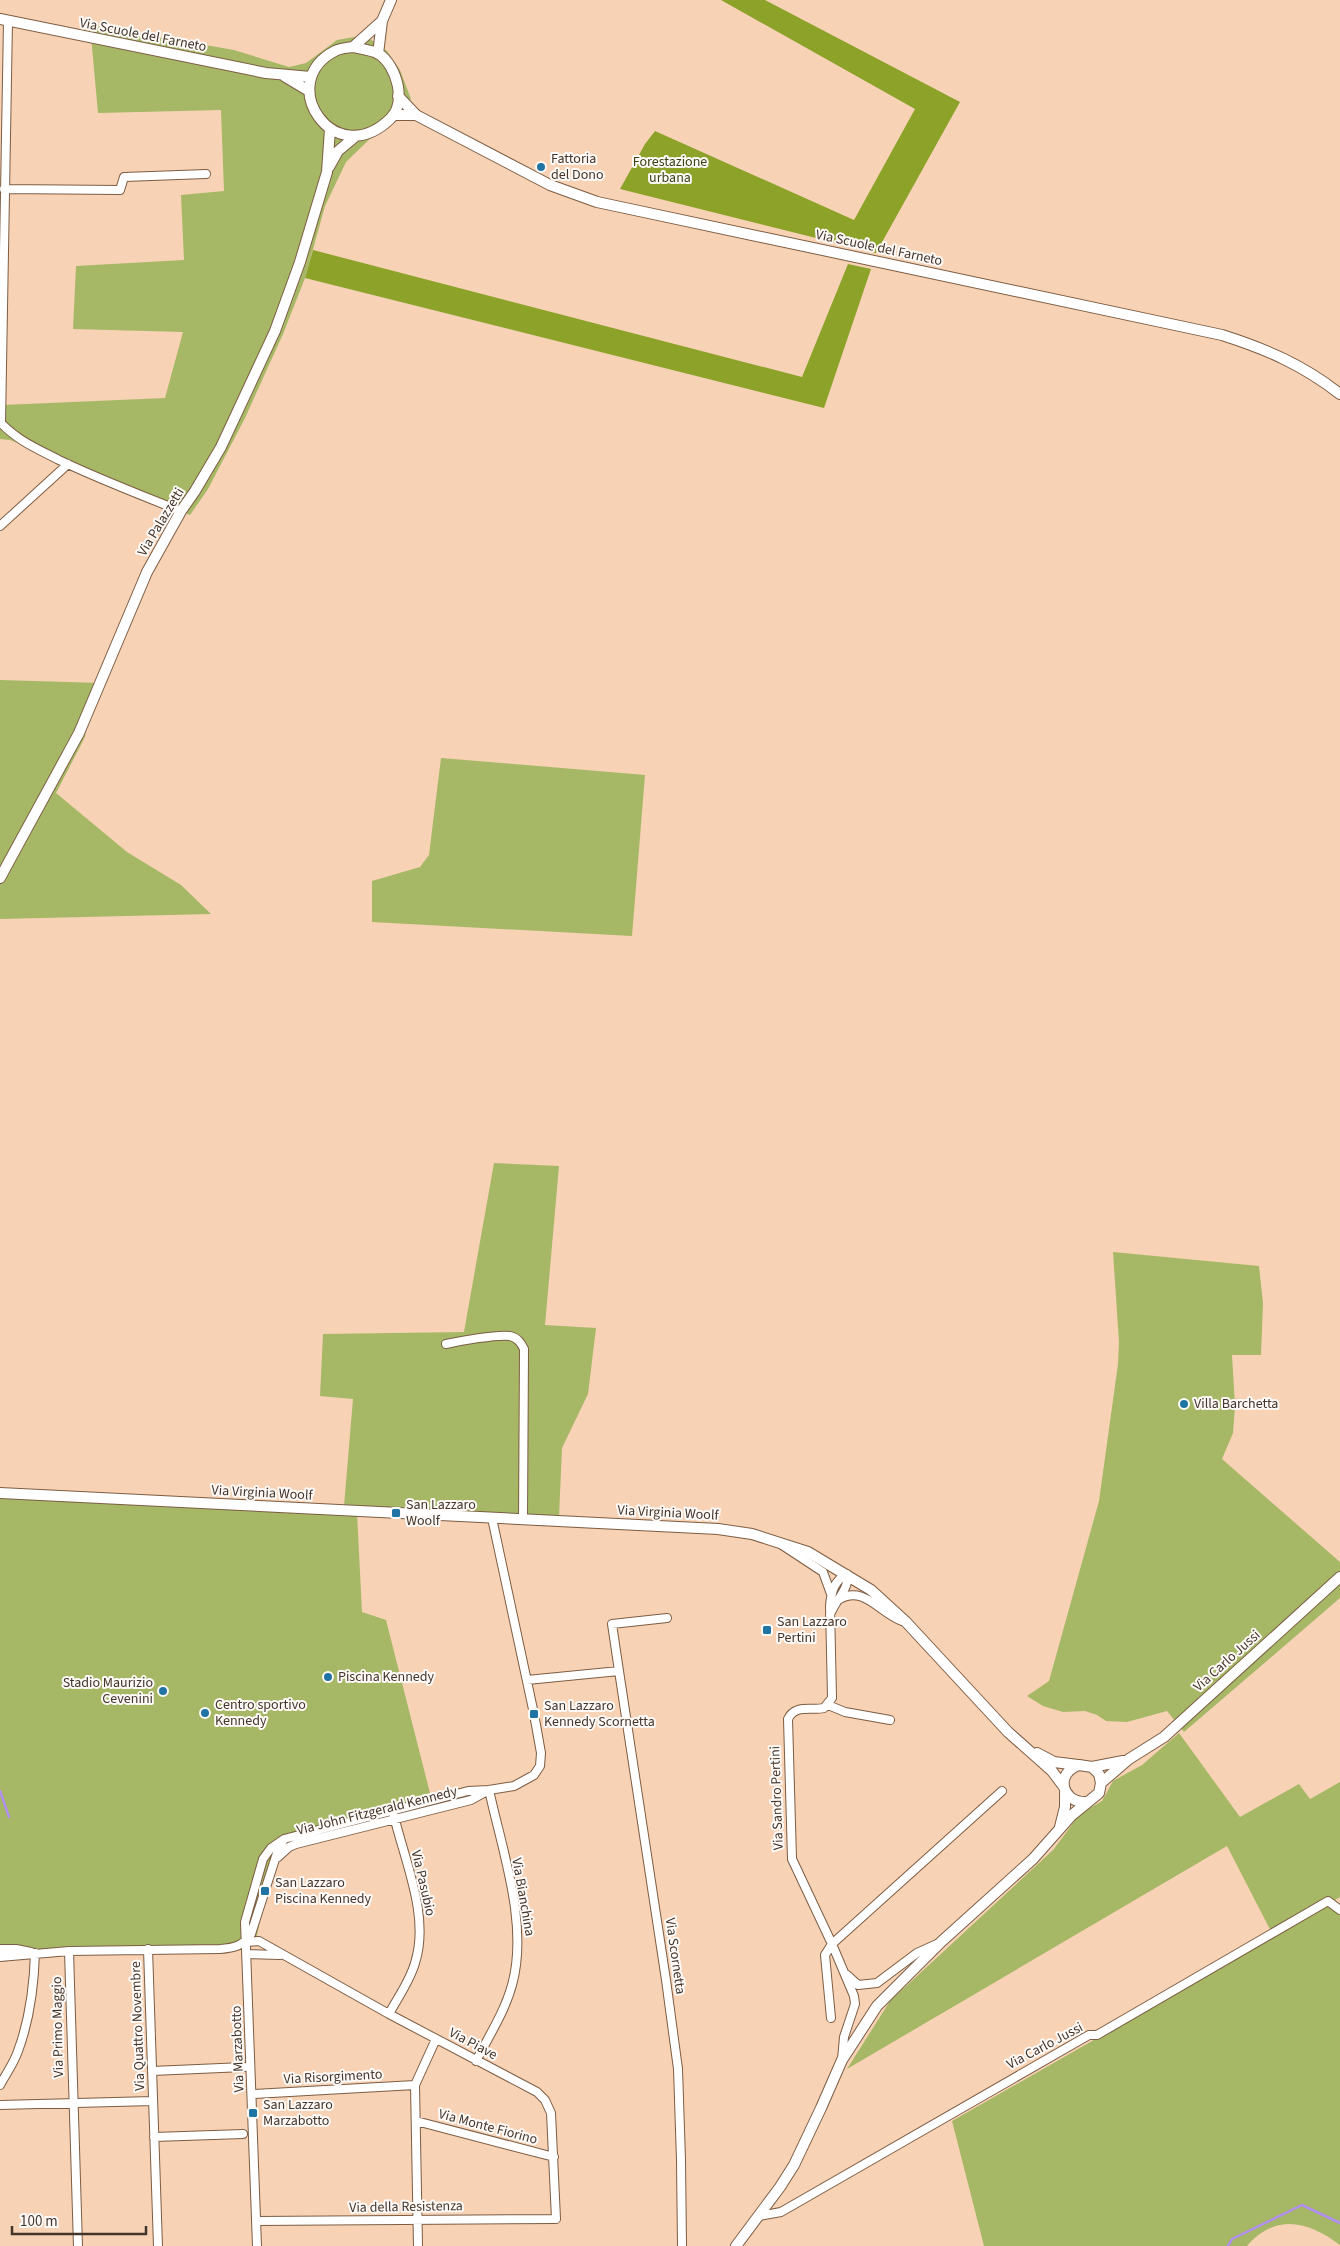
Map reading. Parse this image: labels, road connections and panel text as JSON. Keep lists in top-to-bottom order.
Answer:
{
  "streets": {
    "street": [
      "Via Scuole del Farneto",
      "Via Palazzetti",
      "Via Virginia Woolf",
      "Via Carlo Jussi",
      "Via Sandro Pertini",
      "Via John Fitzgerald Kennedy",
      "Via Pasubio",
      "Via Bianchina",
      "Via Scornetta",
      "Via Quattro Novembre",
      "Via Primo Maggio",
      "Via Piave",
      "Via Marzabotto",
      "Via Risorgimento",
      "Via Monte Fiorino",
      "Via della Resistenza"
    ]
  },
  "crossings": [
    ["Via Scuole del Farneto", "Via Palazzetti"],
    ["Via Virginia Woolf", "Via Carlo Jussi"],
    ["Via Virginia Woolf", "Via John Fitzgerald Kennedy"],
    ["Via John Fitzgerald Kennedy", "Via Pasubio"],
    ["Via John Fitzgerald Kennedy", "Via Bianchina"],
    ["Via John Fitzgerald Kennedy", "Via Piave"],
    ["Via John Fitzgerald Kennedy", "Via Marzabotto"],
    ["Via Pasubio", "Via Piave"],
    ["Via Bianchina", "Via Piave"],
    ["Via Piave", "Via Marzabotto"],
    ["Via Piave", "Via Monte Fiorino"],
    ["Via Piave", "Via della Resistenza"],
    ["Via Marzabotto", "Via Risorgimento"],
    ["Via Marzabotto", "Via della Resistenza"]
  ],
  "parks": ["Forestazione urbana"],
  "places": {
    "other": [
      "Fattoria del Dono",
      "Villa Barchetta",
      "Piscina Kennedy",
      "Stadio Maurizio Cevenini",
      "Centro sportivo Kennedy"
    ],
    "transit": [
      "San Lazzaro Woolf",
      "San Lazzaro Pertini",
      "San Lazzaro Kennedy Scornetta",
      "San Lazzaro Piscina Kennedy",
      "San Lazzaro Marzabotto"
    ]
  },
  "scale_bar": "100 m"
}
